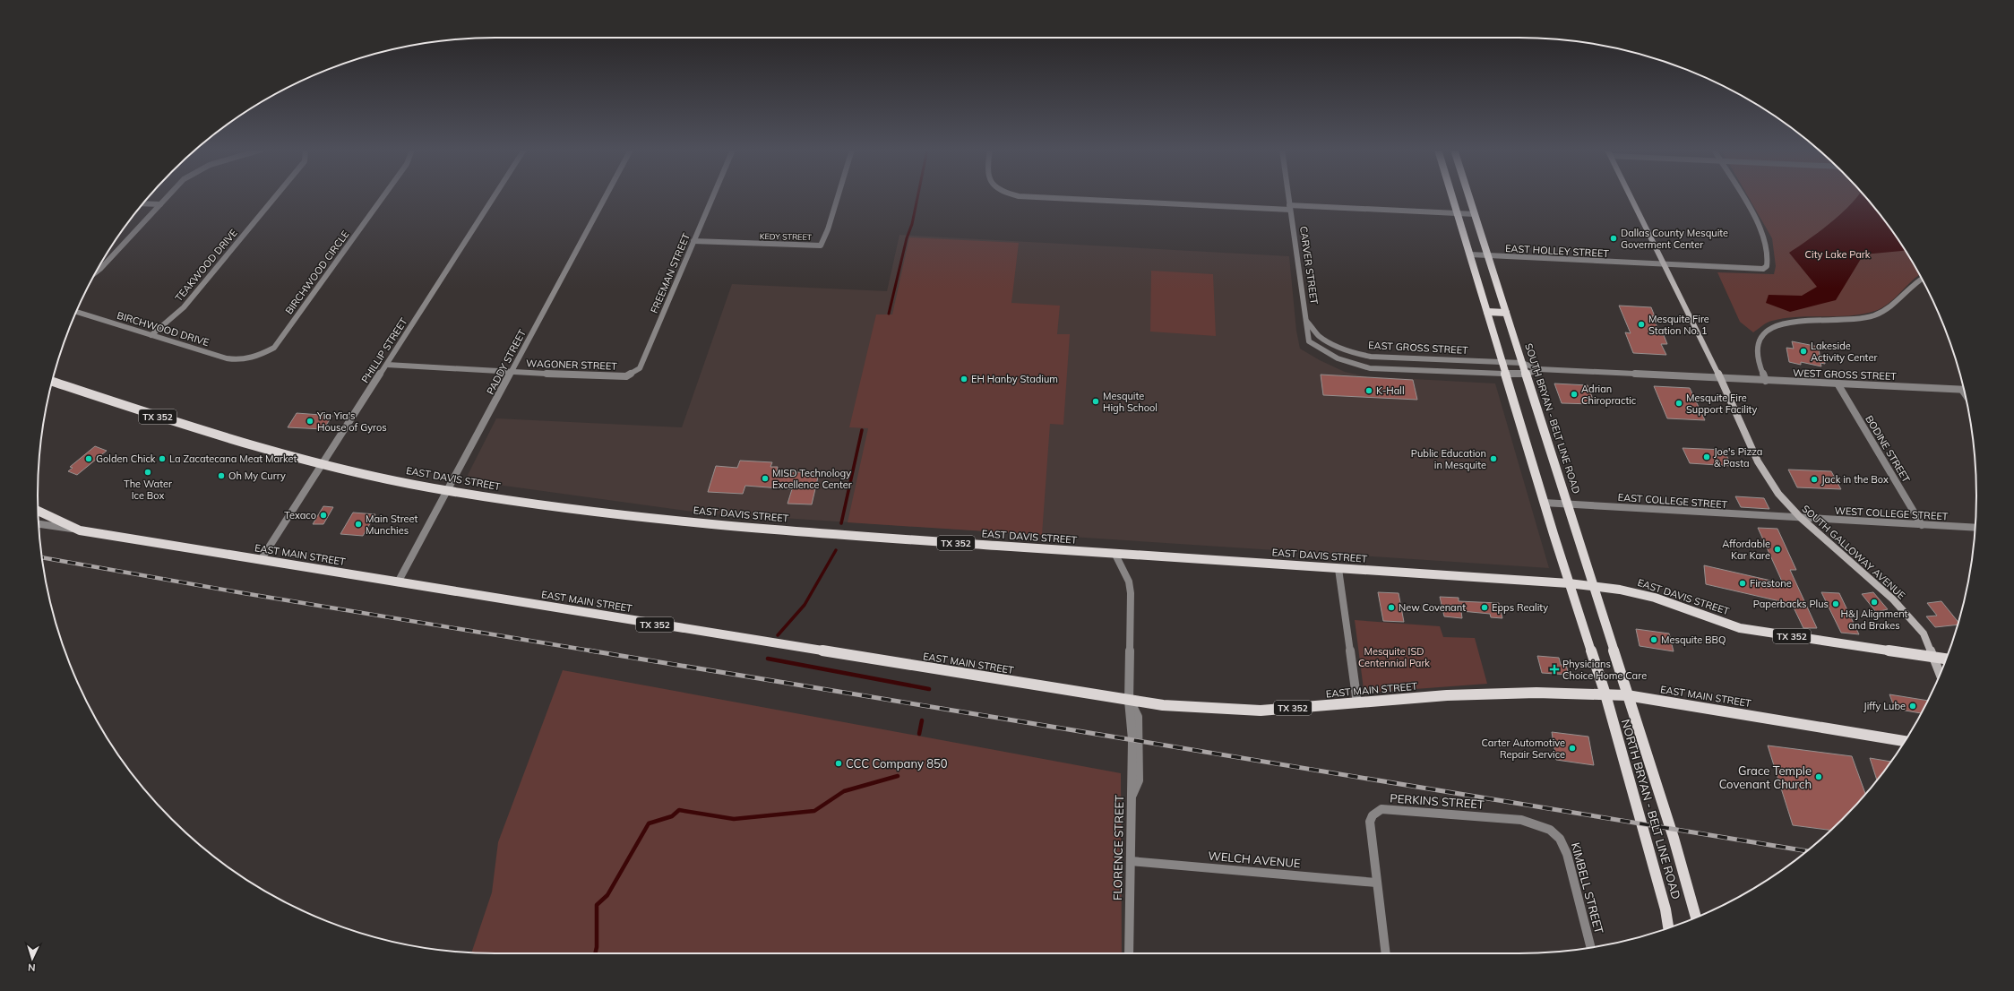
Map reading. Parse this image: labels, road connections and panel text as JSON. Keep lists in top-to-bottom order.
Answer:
{
  "streets": {
    "main road": [
      "TX 352",
      "SOUTH BRYAN - BELT LINE ROAD",
      "EAST DAVIS STREET",
      "SOUTH GALLOWAY AVENUE",
      "EAST MAIN STREET",
      "NORTH BRYAN - BELT LINE ROAD"
    ],
    "street": [
      "KEDY STREET",
      "EAST HOLLEY STREET",
      "TEAKWOOD DRIVE",
      "CARVER STREET",
      "BIRCHWOOD CIRCLE",
      "FREEMAN STREET",
      "BIRCHWOOD DRIVE",
      "EAST GROSS STREET",
      "PHILLIP STREET",
      "PADDY STREET",
      "WAGONER STREET",
      "WEST GROSS STREET",
      "BODINE STREET",
      "EAST COLLEGE STREET",
      "WEST COLLEGE STREET",
      "PERKINS STREET",
      "FLORENCE STREET",
      "WELCH AVENUE",
      "KIMBELL STREET"
    ]
  },
  "crossings": [
    ["KEDY STREET", "FREEMAN STREET"],
    ["EAST HOLLEY STREET", "SOUTH BRYAN - BELT LINE ROAD"],
    ["EAST HOLLEY STREET", "SOUTH GALLOWAY AVENUE"],
    ["TEAKWOOD DRIVE", "BIRCHWOOD DRIVE"],
    ["CARVER STREET", "EAST GROSS STREET"],
    ["BIRCHWOOD CIRCLE", "BIRCHWOOD DRIVE"],
    ["FREEMAN STREET", "WAGONER STREET"],
    ["EAST GROSS STREET", "WEST GROSS STREET"],
    ["EAST GROSS STREET", "SOUTH BRYAN - BELT LINE ROAD"],
    ["EAST GROSS STREET", "SOUTH GALLOWAY AVENUE"],
    ["PHILLIP STREET", "WAGONER STREET"],
    ["PHILLIP STREET", "EAST DAVIS STREET"],
    ["PHILLIP STREET", "EAST MAIN STREET"],
    ["PADDY STREET", "WAGONER STREET"],
    ["PADDY STREET", "EAST DAVIS STREET"],
    ["PADDY STREET", "EAST MAIN STREET"],
    ["WEST GROSS STREET", "BODINE STREET"],
    ["WEST GROSS STREET", "SOUTH GALLOWAY AVENUE"],
    ["TX 352", "EAST DAVIS STREET"],
    ["TX 352", "SOUTH GALLOWAY AVENUE"],
    ["SOUTH BRYAN - BELT LINE ROAD", "EAST DAVIS STREET"],
    ["SOUTH BRYAN - BELT LINE ROAD", "EAST COLLEGE STREET"],
    ["SOUTH BRYAN - BELT LINE ROAD", "EAST MAIN STREET"],
    ["SOUTH BRYAN - BELT LINE ROAD", "NORTH BRYAN - BELT LINE ROAD"],
    ["BODINE STREET", "WEST COLLEGE STREET"],
    ["EAST DAVIS STREET", "SOUTH GALLOWAY AVENUE"],
    ["EAST DAVIS STREET", "FLORENCE STREET"],
    ["EAST COLLEGE STREET", "WEST COLLEGE STREET"],
    ["EAST COLLEGE STREET", "SOUTH GALLOWAY AVENUE"],
    ["WEST COLLEGE STREET", "SOUTH GALLOWAY AVENUE"],
    ["EAST MAIN STREET", "NORTH BRYAN - BELT LINE ROAD"],
    ["EAST MAIN STREET", "FLORENCE STREET"],
    ["PERKINS STREET", "WELCH AVENUE"],
    ["PERKINS STREET", "KIMBELL STREET"],
    ["FLORENCE STREET", "WELCH AVENUE"]
  ],
  "parks": ["City Lake Park", "Mesquite ISD Centennial Park"],
  "places": {
    "other": [
      "Dallas County Mesquite Goverment Center",
      "Mesquite Fire Station No. 1",
      "Lakeside Activity Center",
      "EH Hanby Stadium",
      "K-Hall",
      "Adrian Chiropractic",
      "Mesquite High School",
      "Mesquite Fire Support Facility",
      "Yia Yia's House of Gyros",
      "Joe's Pizza & Pasta",
      "Golden Chick",
      "La Zacatecana Meat Market",
      "Public Education in Mesquite",
      "The Water Ice Box",
      "Oh My Curry",
      "MISD Technology Excellence Center",
      "Jack in the Box",
      "Texaco",
      "Main Street Munchies",
      "Affordable Kar Kare",
      "Firestone",
      "H&J Alignment and Brakes",
      "Paperbacks Plus",
      "New Covenant",
      "Epps Reality",
      "Mesquite BBQ",
      "Jiffy Lube",
      "Carter Automotive Repair Service",
      "CCC Company 850",
      "Grace Temple Covenant Church"
    ],
    "health": ["Physicians Choice Home Care"]
  },
  "north": "bottom"
}
